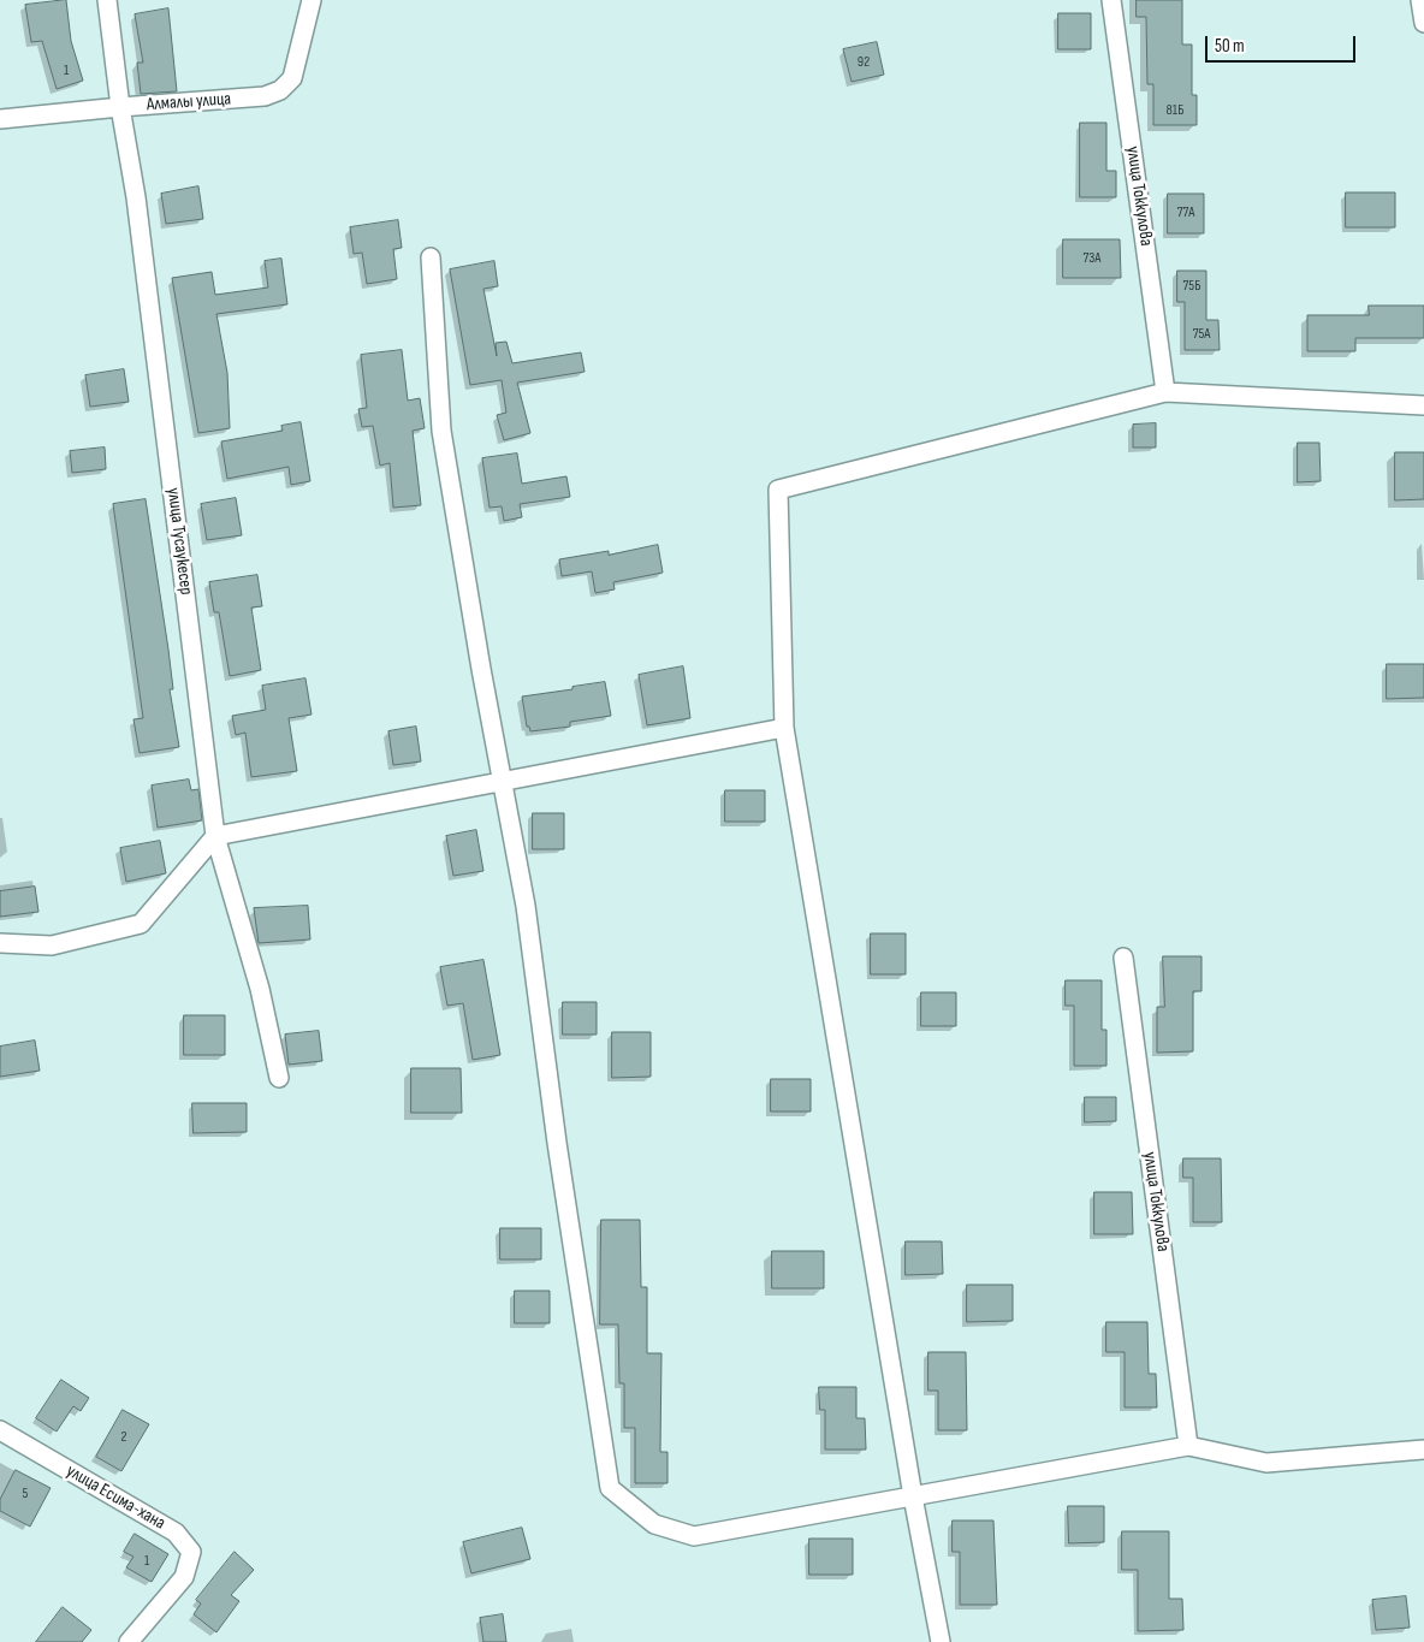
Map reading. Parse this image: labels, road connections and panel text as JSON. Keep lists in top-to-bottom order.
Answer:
{
  "streets": {
    "street": [
      "Алмалы улица",
      "улица Токкулова",
      "улица Тусаукесер",
      "улица Есима-хана"
    ]
  },
  "crossings": [
    ["Алмалы улица", "улица Тусаукесер"]
  ],
  "house_numbers": [
    "92",
    "1",
    "81Б",
    "77А",
    "73А",
    "75Б",
    "75А",
    "2",
    "5",
    "1"
  ],
  "scale_bar": "50 m"
}
